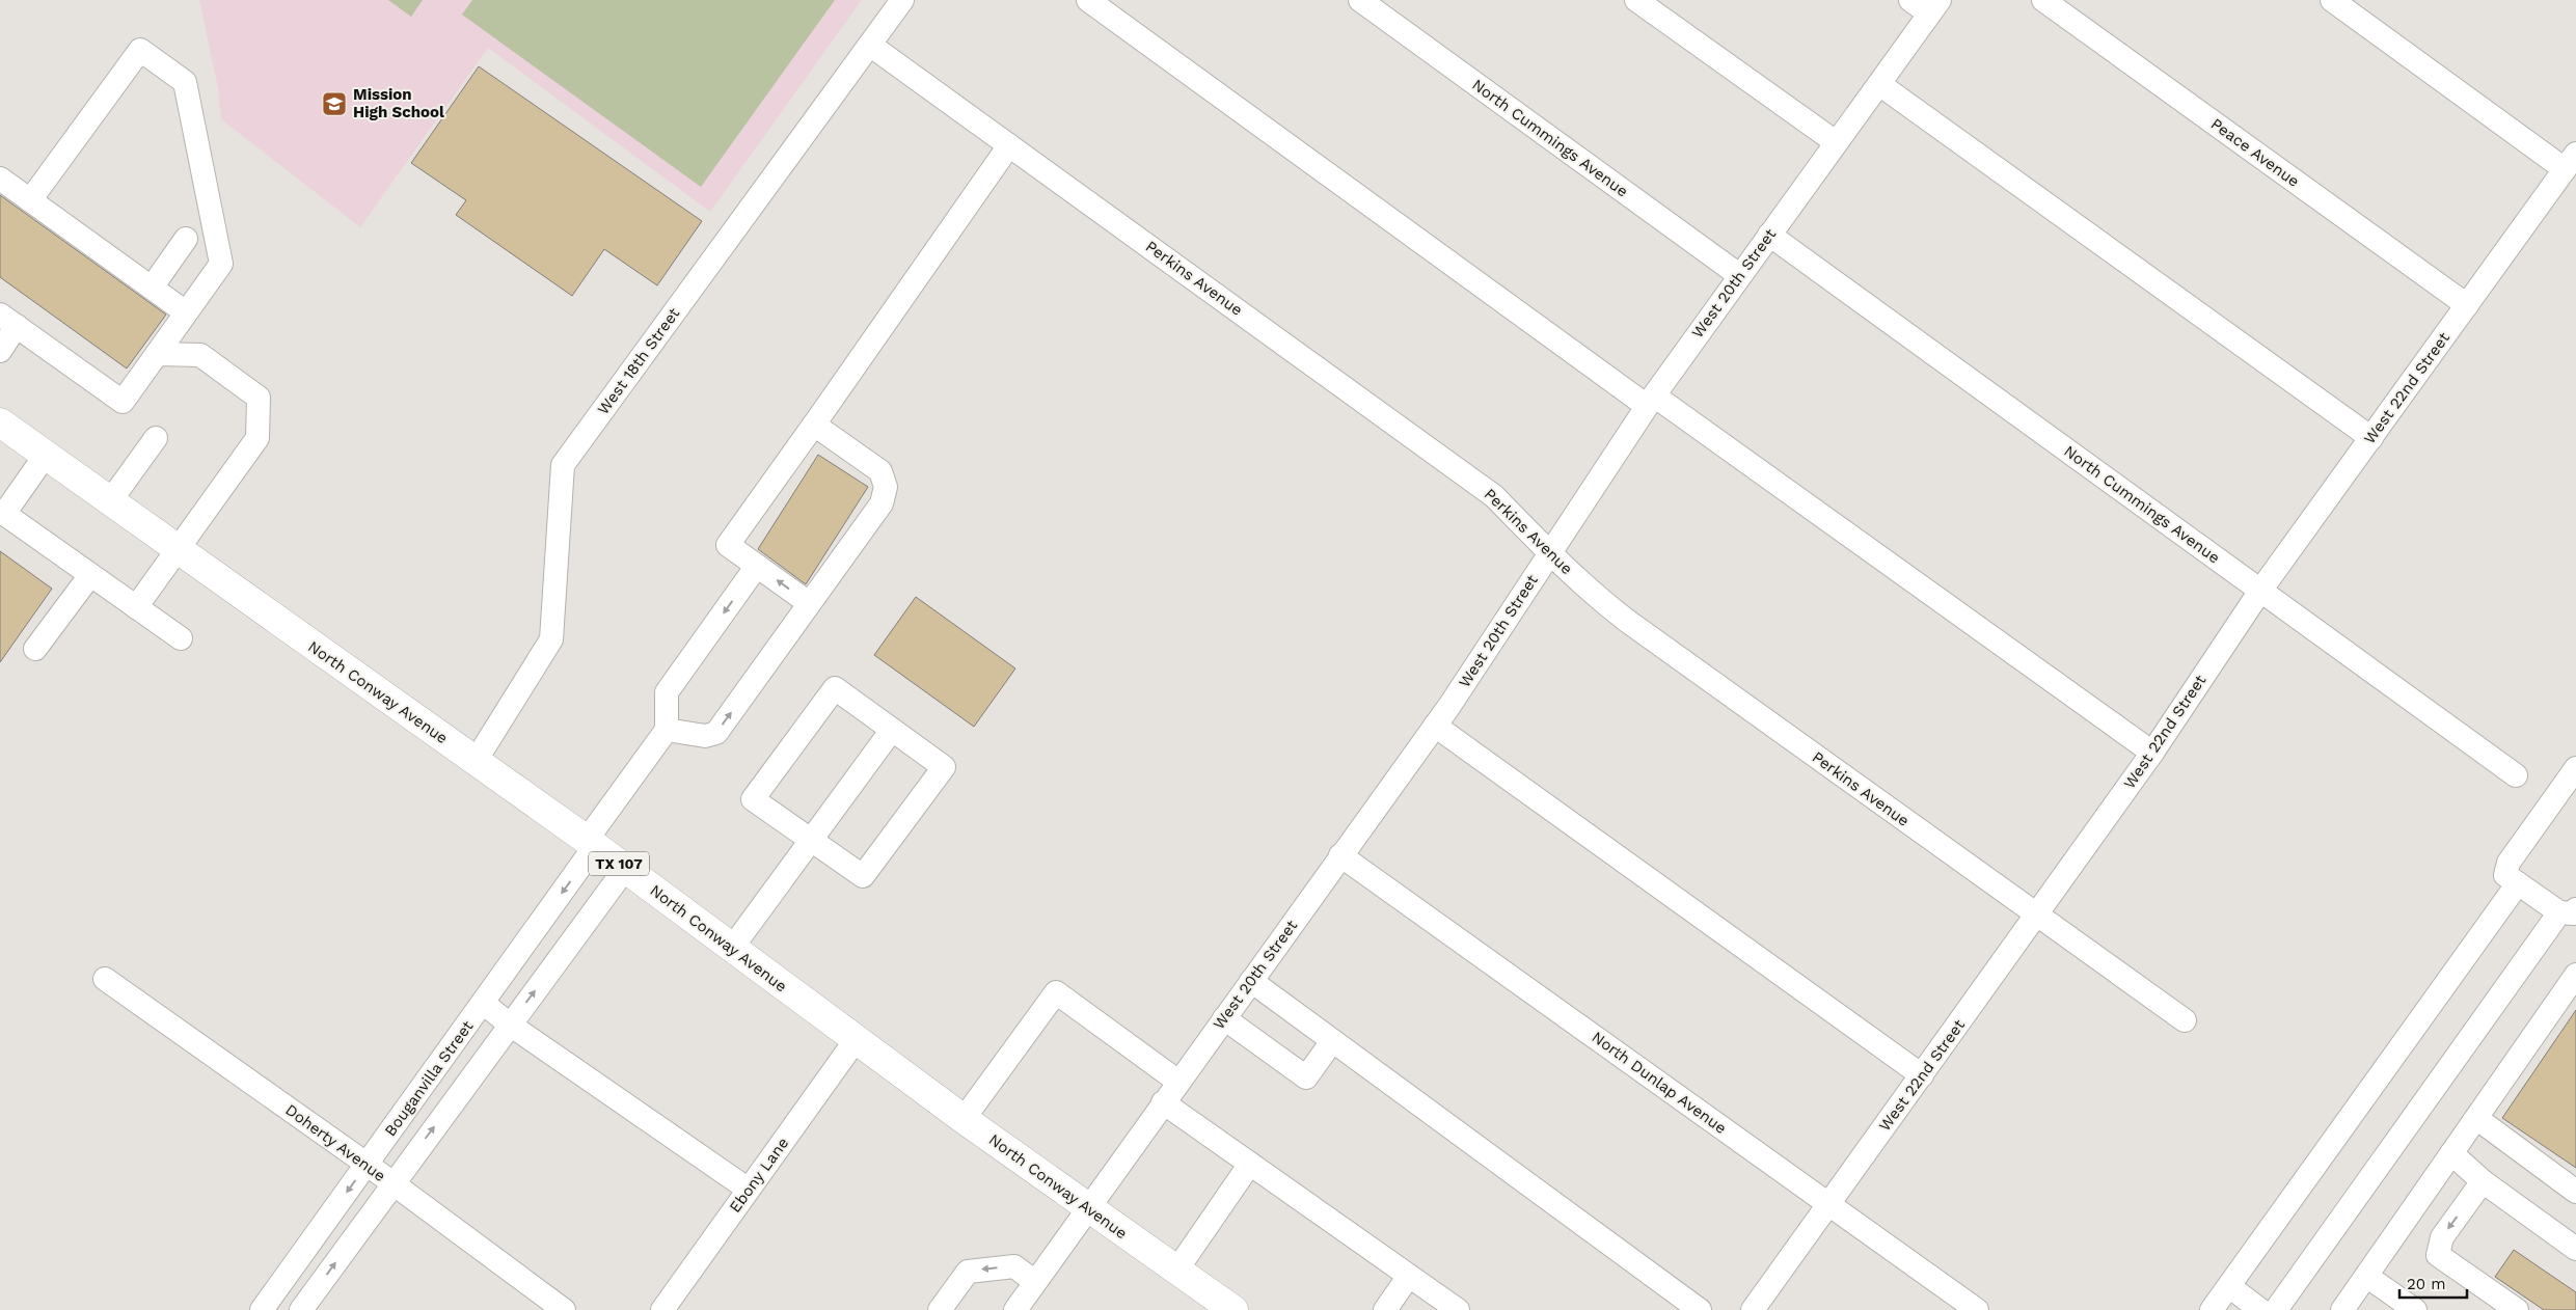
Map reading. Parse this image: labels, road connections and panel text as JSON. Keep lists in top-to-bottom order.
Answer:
{
  "streets": {
    "main road": ["North Conway Avenue", "TX 107"],
    "street": [
      "North Cummings Avenue",
      "Peace Avenue",
      "Perkins Avenue",
      "West 20th Street",
      "West 18th Street",
      "West 22nd Street",
      "Bouganvilla Street",
      "North Dunlap Avenue",
      "Doherty Avenue",
      "Ebony Lane"
    ]
  },
  "crossings": [
    ["North Cummings Avenue", "West 20th Street"],
    ["North Cummings Avenue", "West 22nd Street"],
    ["Peace Avenue", "West 22nd Street"],
    ["Perkins Avenue", "West 20th Street"],
    ["Perkins Avenue", "West 18th Street"],
    ["Perkins Avenue", "West 22nd Street"],
    ["West 20th Street", "North Conway Avenue"],
    ["West 20th Street", "North Dunlap Avenue"],
    ["West 18th Street", "North Conway Avenue"],
    ["West 22nd Street", "North Dunlap Avenue"],
    ["North Conway Avenue", "Bouganvilla Street"],
    ["North Conway Avenue", "Ebony Lane"],
    ["Bouganvilla Street", "Doherty Avenue"]
  ],
  "places": {
    "school or university": ["Mission High School"]
  },
  "scale_bar": "20 m"
}
